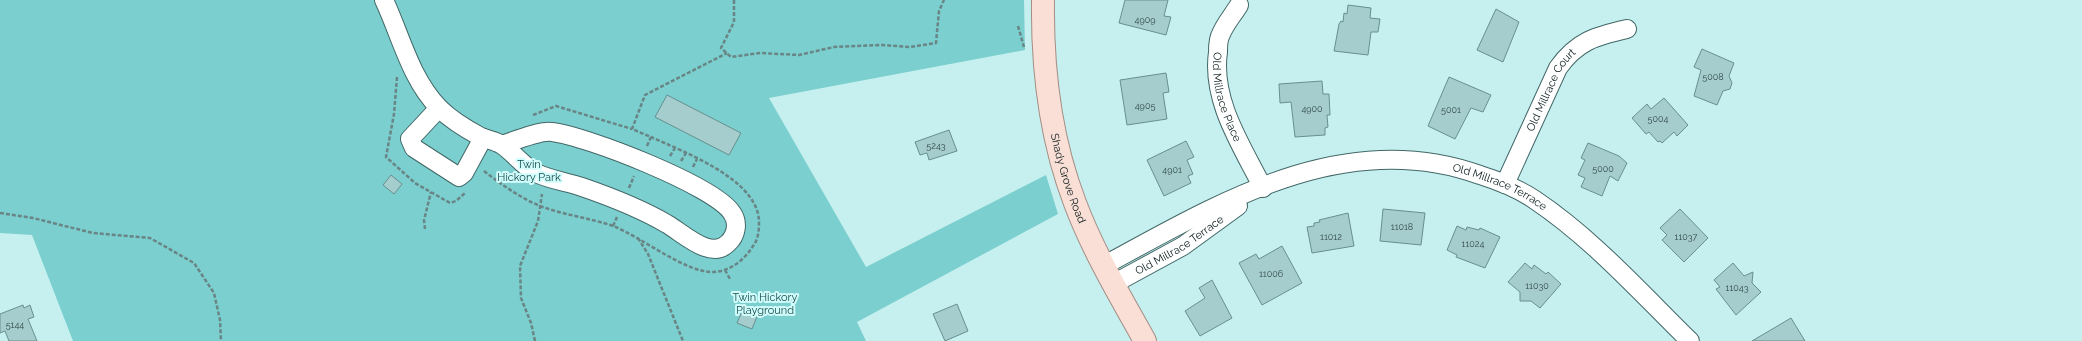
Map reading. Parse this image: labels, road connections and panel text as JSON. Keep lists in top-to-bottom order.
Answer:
{
  "streets": {
    "main road": ["Shady Grove Road"],
    "street": ["Old Millrace Court", "Old Millrace Place", "Old Millrace Terrace"]
  },
  "crossings": [
    ["Old Millrace Court", "Old Millrace Terrace"],
    ["Old Millrace Place", "Old Millrace Terrace"],
    ["Shady Grove Road", "Old Millrace Terrace"]
  ],
  "parks": ["Twin Hickory Park", "Twin Hickory Playground"],
  "house_numbers": [
    "4909",
    "5008",
    "4905",
    "4900",
    "5001",
    "5004",
    "5243",
    "5000",
    "4901",
    "11018",
    "11012",
    "11037",
    "11024",
    "11006",
    "11030",
    "11043",
    "5144"
  ]
}
